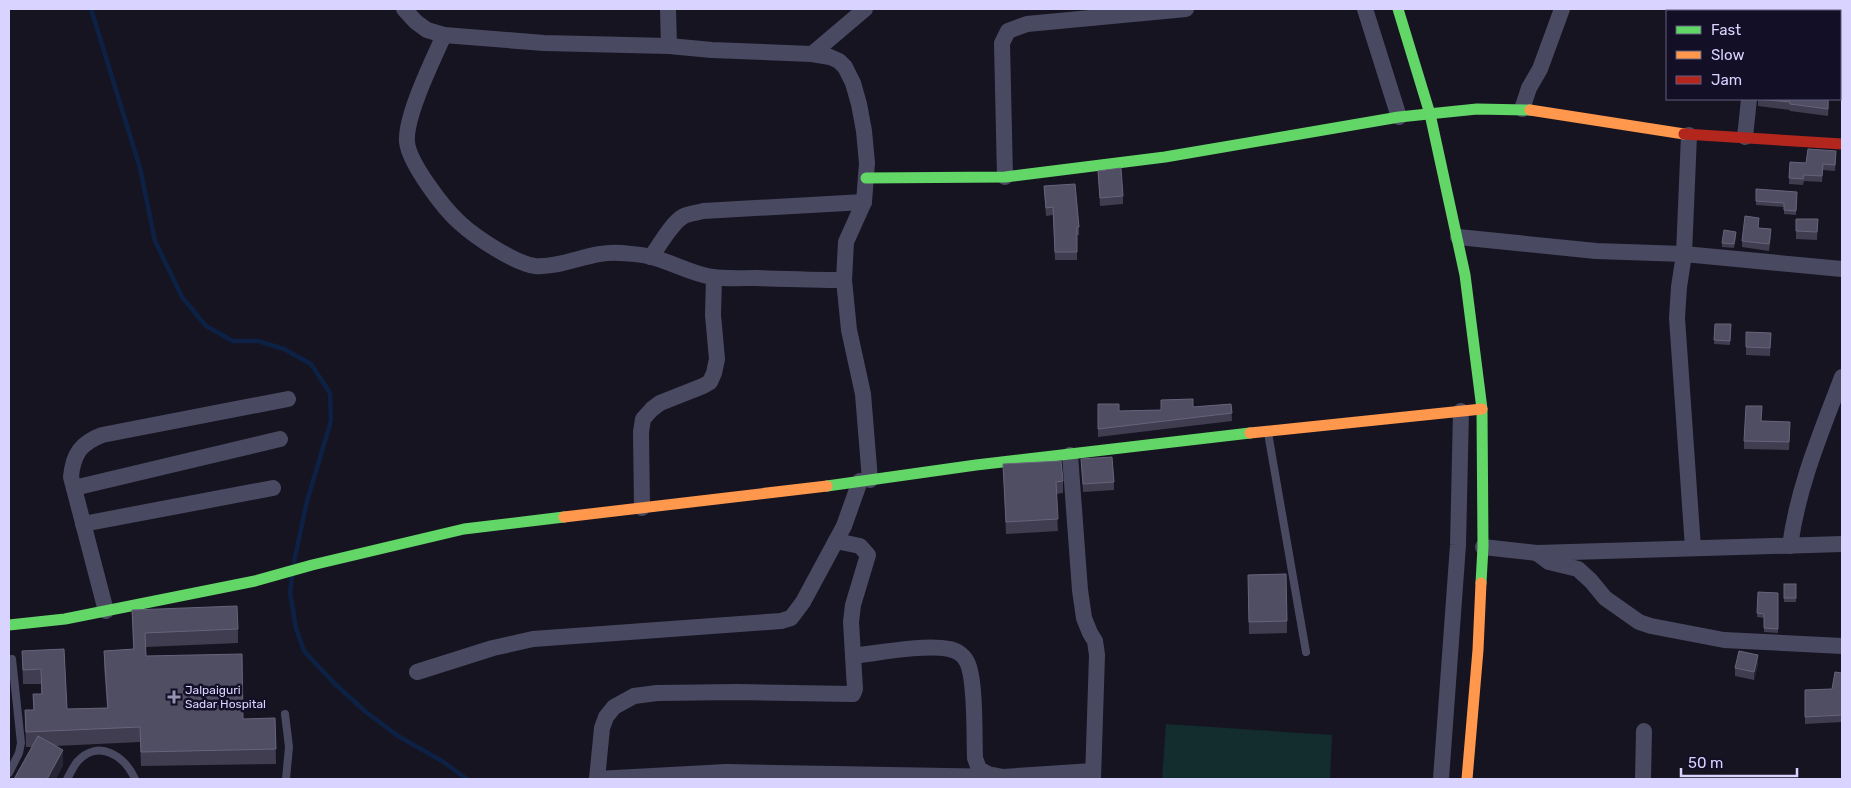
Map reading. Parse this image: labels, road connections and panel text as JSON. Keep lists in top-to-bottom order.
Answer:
{
  "places": {
    "health": ["Jalpaiguri Sadar Hospital"]
  },
  "legend": ["Fast", "Slow", "Jam"],
  "scale_bar": "50 m"
}
